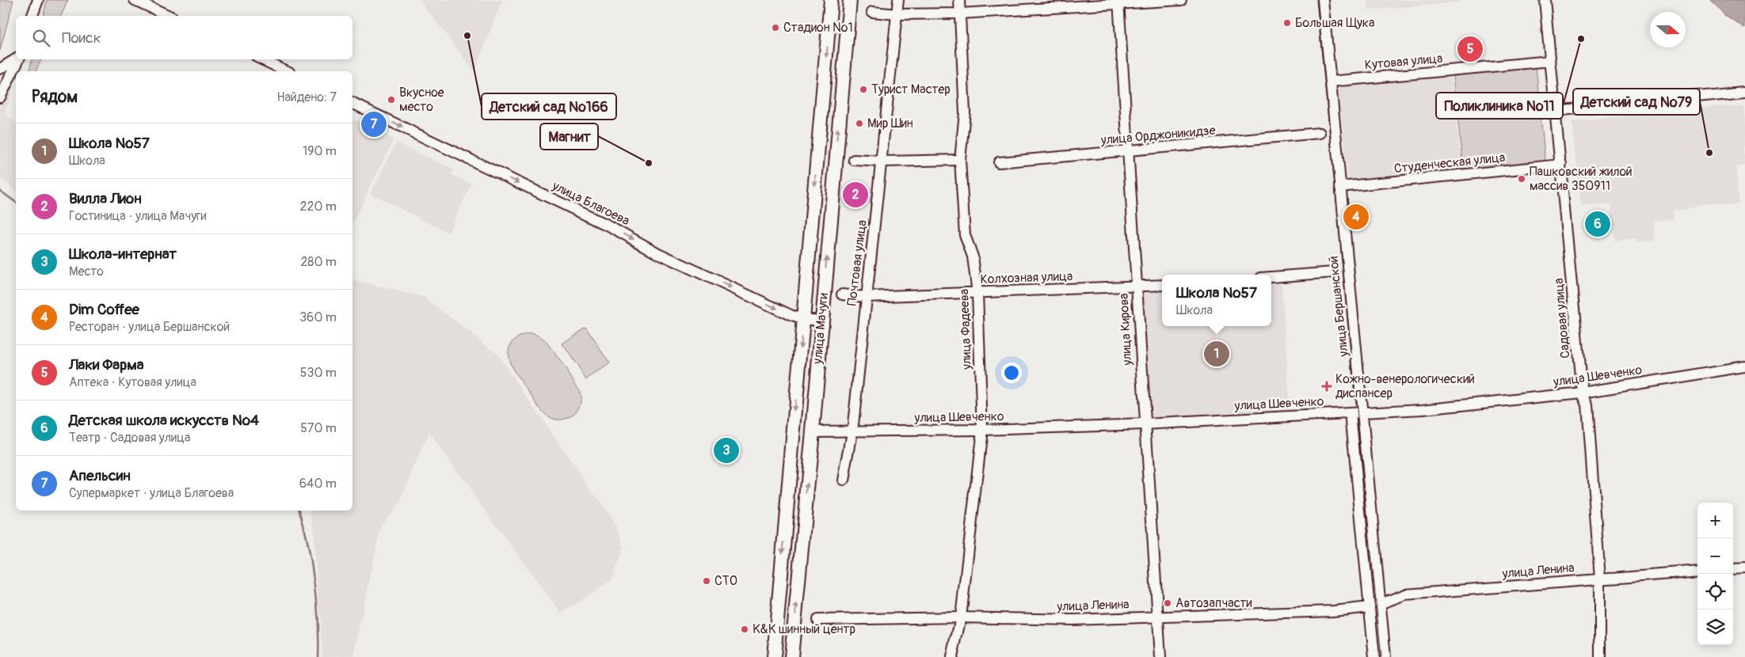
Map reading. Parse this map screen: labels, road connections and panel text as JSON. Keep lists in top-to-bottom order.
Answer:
{
  "streets": {
    "main road": ["улица Мачуги"],
    "street": [
      "Кутовая улица",
      "улица Орджоникидзе",
      "Студенческая улица",
      "улица Благоева",
      "Почтовая улица",
      "Колхозная улица",
      "улица Бершанской",
      "Садовая улица",
      "улица Фадеева",
      "улица Кирова",
      "улица Шевченко",
      "улица Ленина"
    ]
  },
  "crossings": [
    ["Кутовая улица", "улица Бершанской"],
    ["Кутовая улица", "Садовая улица"],
    ["улица Орджоникидзе", "улица Кирова"],
    ["Студенческая улица", "улица Бершанской"],
    ["Студенческая улица", "Садовая улица"],
    ["улица Благоева", "улица Мачуги"],
    ["Почтовая улица", "Колхозная улица"],
    ["Почтовая улица", "улица Шевченко"],
    ["Колхозная улица", "улица Фадеева"],
    ["Колхозная улица", "улица Кирова"],
    ["улица Бершанской", "улица Шевченко"],
    ["улица Бершанской", "улица Ленина"],
    ["Садовая улица", "улица Шевченко"],
    ["Садовая улица", "улица Ленина"],
    ["улица Мачуги", "улица Шевченко"],
    ["улица Фадеева", "улица Шевченко"],
    ["улица Фадеева", "улица Ленина"],
    ["улица Кирова", "улица Шевченко"],
    ["улица Кирова", "улица Ленина"]
  ],
  "one_way": ["улица Благоева"],
  "places": {
    "other": [
      "Большая Щука",
      "Стадион №1",
      "Детский сад №166",
      "Поликлиника №11",
      "Турист Мастер",
      "Вкусное место",
      "Мир Шин",
      "Детский сад №79",
      "Магнит",
      "Пашковский жилой массив 350911",
      "СТО",
      "Автозапчасти",
      "K&K шинный центр"
    ],
    "health": ["Кожно-венерологический диспансер"]
  },
  "north": "right",
  "page": {
    "search": "Поиск",
    "pins": [
      "5",
      "7",
      "2",
      "4",
      "6",
      "1",
      "3"
    ],
    "heading": ["Рядом", "Найдено: 7"],
    "list": [
      {
        "mark": "1",
        "name": "Школа №57",
        "note": "Школа",
        "value": "190 m"
      },
      {
        "mark": "2",
        "name": "Вилла Лион",
        "note": "Гостиница · улица Мачуги",
        "value": "220 m"
      },
      {
        "mark": "3",
        "name": "Школа-интернат",
        "note": "Место",
        "value": "280 m"
      },
      {
        "mark": "4",
        "name": "Dim Coffee",
        "note": "Ресторан · улица Бершанской",
        "value": "360 m"
      },
      {
        "mark": "5",
        "name": "Лаки Фарма",
        "note": "Аптека · Кутовая улица",
        "value": "530 m"
      },
      {
        "mark": "6",
        "name": "Детская школа искусств №4",
        "note": "Театр · Садовая улица",
        "value": "570 m"
      },
      {
        "mark": "7",
        "name": "Апельсин",
        "note": "Супермаркет · улица Благоева",
        "value": "640 m"
      }
    ],
    "popup": ["Школа №57", "Школа"],
    "map_buttons": ["+", "−"]
  }
}
